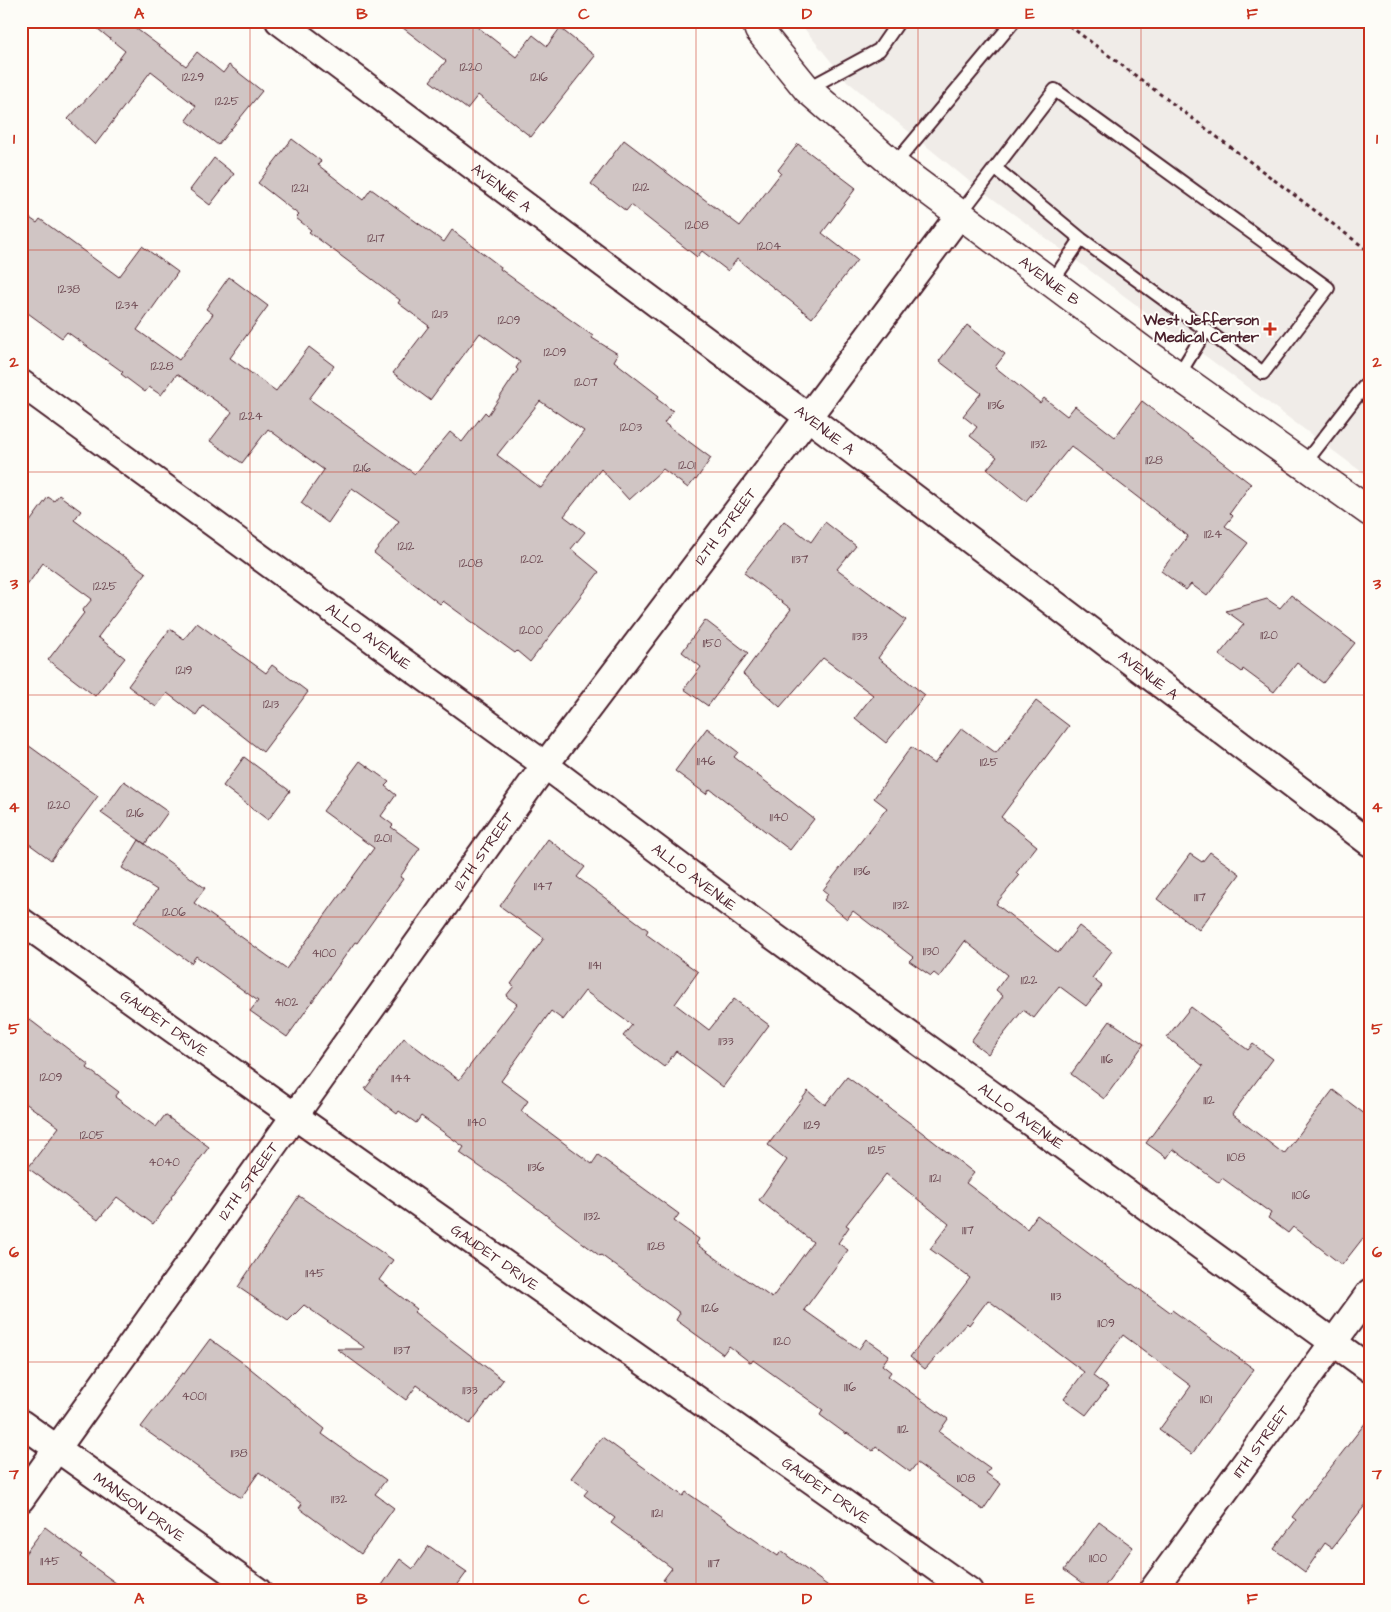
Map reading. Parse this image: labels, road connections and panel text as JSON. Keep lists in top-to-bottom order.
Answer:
{
  "streets": {
    "street": [
      "AVENUE A",
      "AVENUE B",
      "12TH STREET",
      "ALLO AVENUE",
      "GAUDET DRIVE",
      "11TH STREET",
      "MANSON DRIVE"
    ]
  },
  "crossings": [
    ["AVENUE A", "12TH STREET"],
    ["AVENUE B", "12TH STREET"],
    ["12TH STREET", "ALLO AVENUE"],
    ["12TH STREET", "GAUDET DRIVE"],
    ["12TH STREET", "MANSON DRIVE"],
    ["ALLO AVENUE", "11TH STREET"]
  ],
  "places": {
    "health": ["West Jefferson Medical Center"]
  },
  "house_numbers": [
    "1220",
    "1229",
    "1216",
    "1225",
    "1212",
    "1221",
    "1208",
    "1217",
    "1204",
    "1238",
    "1234",
    "1213",
    "1209",
    "1209",
    "1228",
    "1207",
    "1136",
    "1224",
    "1203",
    "1132",
    "1128",
    "1201",
    "1216",
    "1124",
    "1212",
    "1202",
    "1137",
    "1208",
    "1225",
    "1200",
    "1120",
    "1133",
    "1150",
    "1219",
    "1213",
    "1146",
    "1125",
    "1220",
    "1216",
    "1140",
    "1201",
    "1136",
    "1147",
    "1117",
    "1132",
    "1206",
    "1130",
    "4100",
    "1141",
    "1122",
    "4102",
    "1133",
    "1116",
    "1209",
    "1144",
    "1112",
    "1140",
    "1129",
    "1205",
    "1125",
    "1108",
    "4040",
    "1136",
    "1121",
    "1106",
    "1132",
    "1117",
    "1128",
    "1145",
    "1113",
    "1126",
    "1109",
    "1120",
    "1137",
    "1116",
    "1133",
    "4001",
    "1101",
    "1112",
    "1138",
    "1108",
    "1132",
    "1121",
    "1100",
    "1145",
    "1117"
  ],
  "grid": {
    "columns": [
      "A",
      "B",
      "C",
      "D",
      "E",
      "F"
    ],
    "rows": [
      "1",
      "2",
      "3",
      "4",
      "5",
      "6",
      "7"
    ]
  }
}
